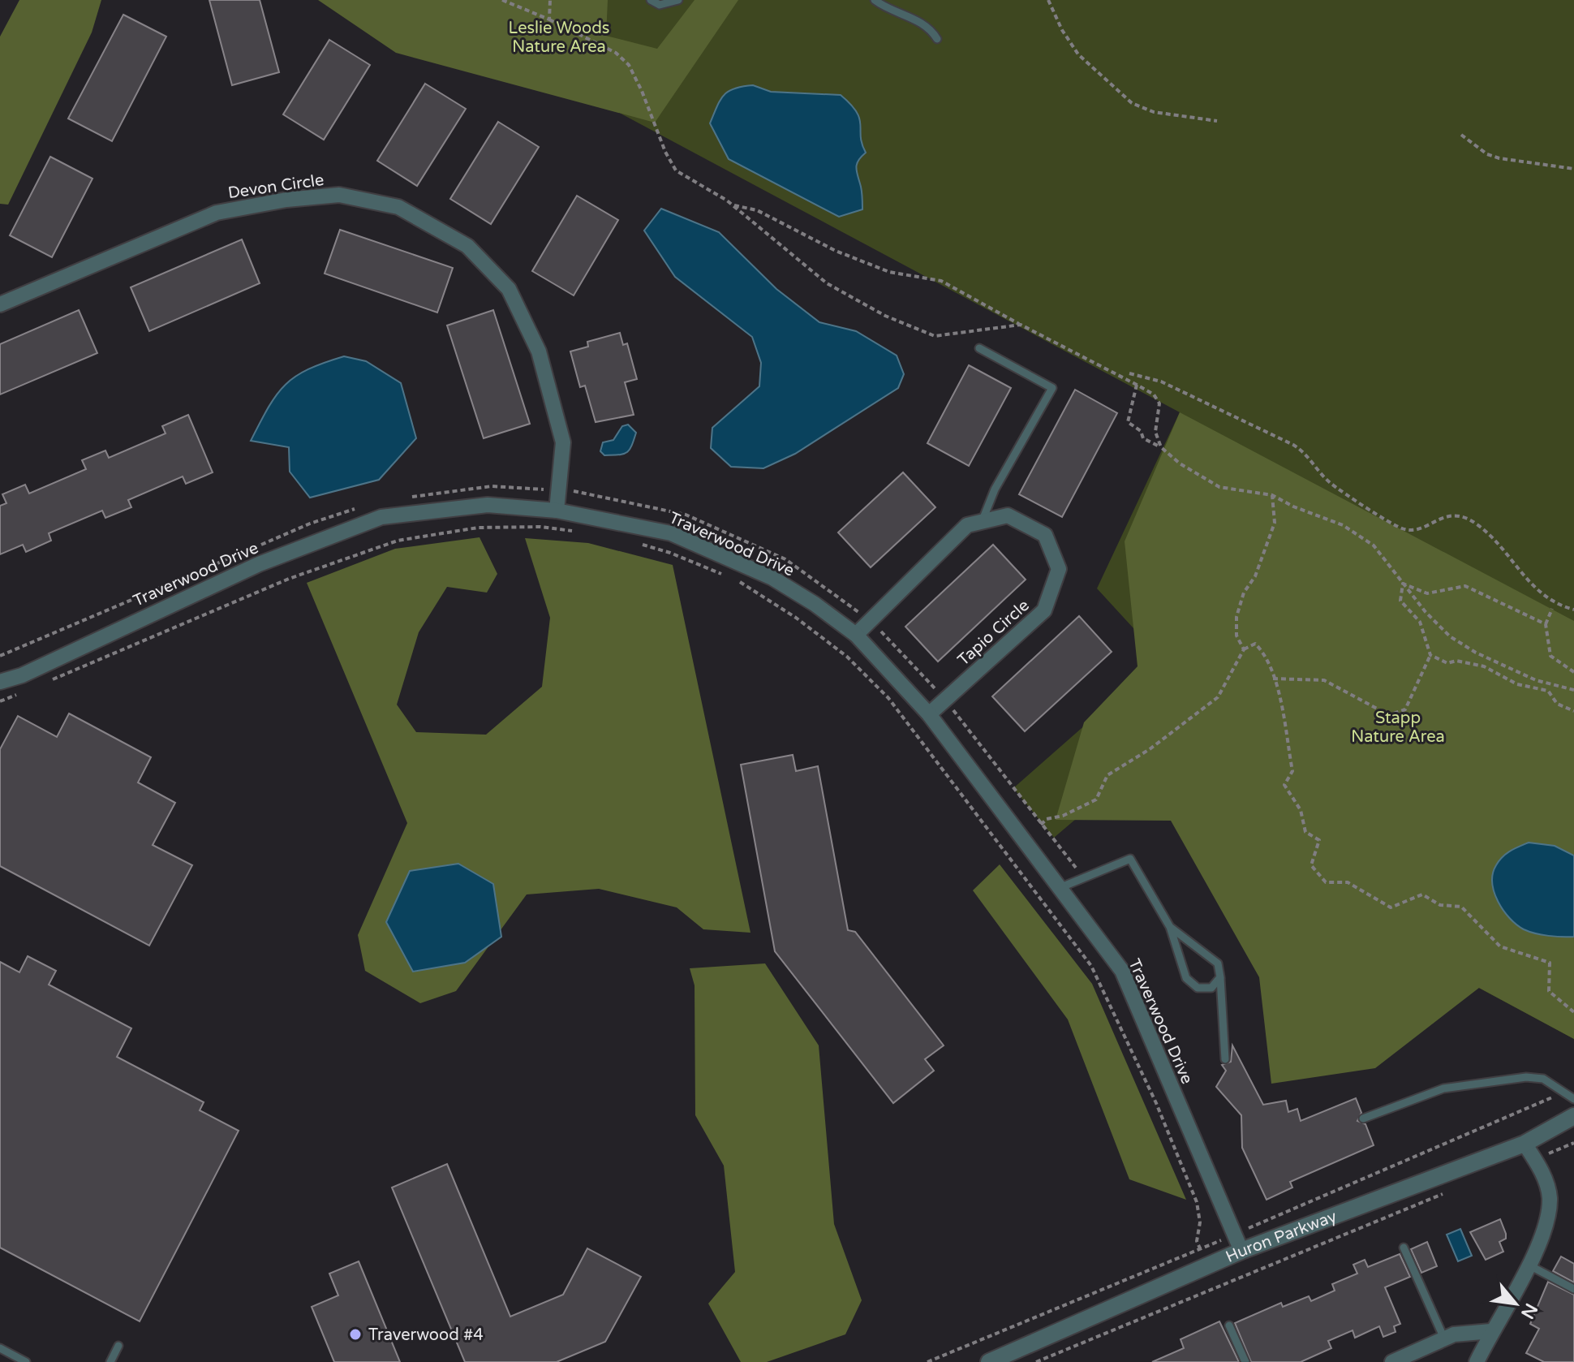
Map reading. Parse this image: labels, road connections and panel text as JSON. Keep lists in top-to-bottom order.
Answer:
{
  "streets": {
    "street": [
      "Devon Circle",
      "Traverwood Drive",
      "Tapio Circle",
      "Huron Parkway"
    ]
  },
  "crossings": [
    ["Devon Circle", "Traverwood Drive"],
    ["Traverwood Drive", "Tapio Circle"],
    ["Traverwood Drive", "Huron Parkway"]
  ],
  "parks": ["Leslie Woods Nature Area", "Stapp Nature Area"],
  "places": ["Traverwood #4"],
  "north": "bottom right"
}
